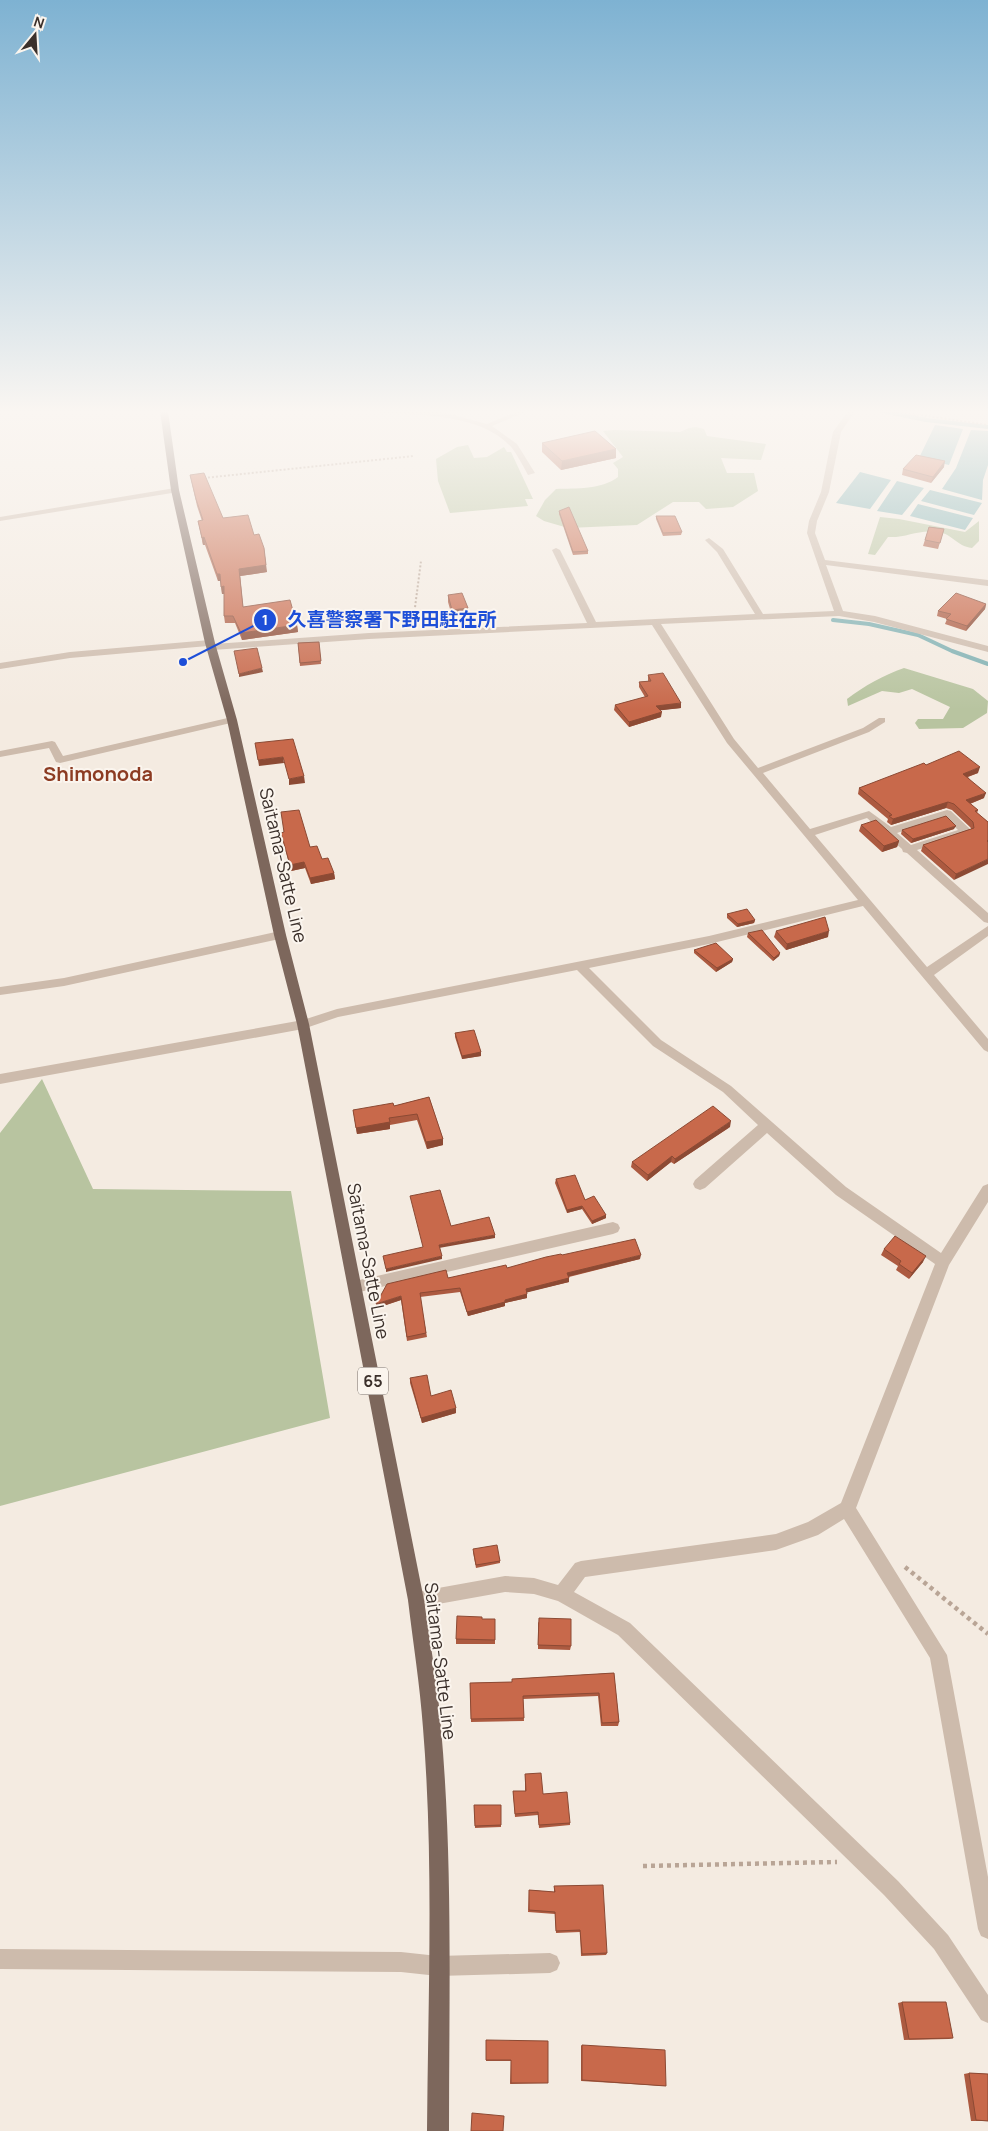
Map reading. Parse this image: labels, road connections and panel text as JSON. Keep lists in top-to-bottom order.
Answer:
{
  "streets": {
    "main road": ["Saitama-Satte Line", "65"]
  },
  "districts": ["Shimonoda"],
  "places": ["久喜警察署下野田駐在所"],
  "north": "top"
}
